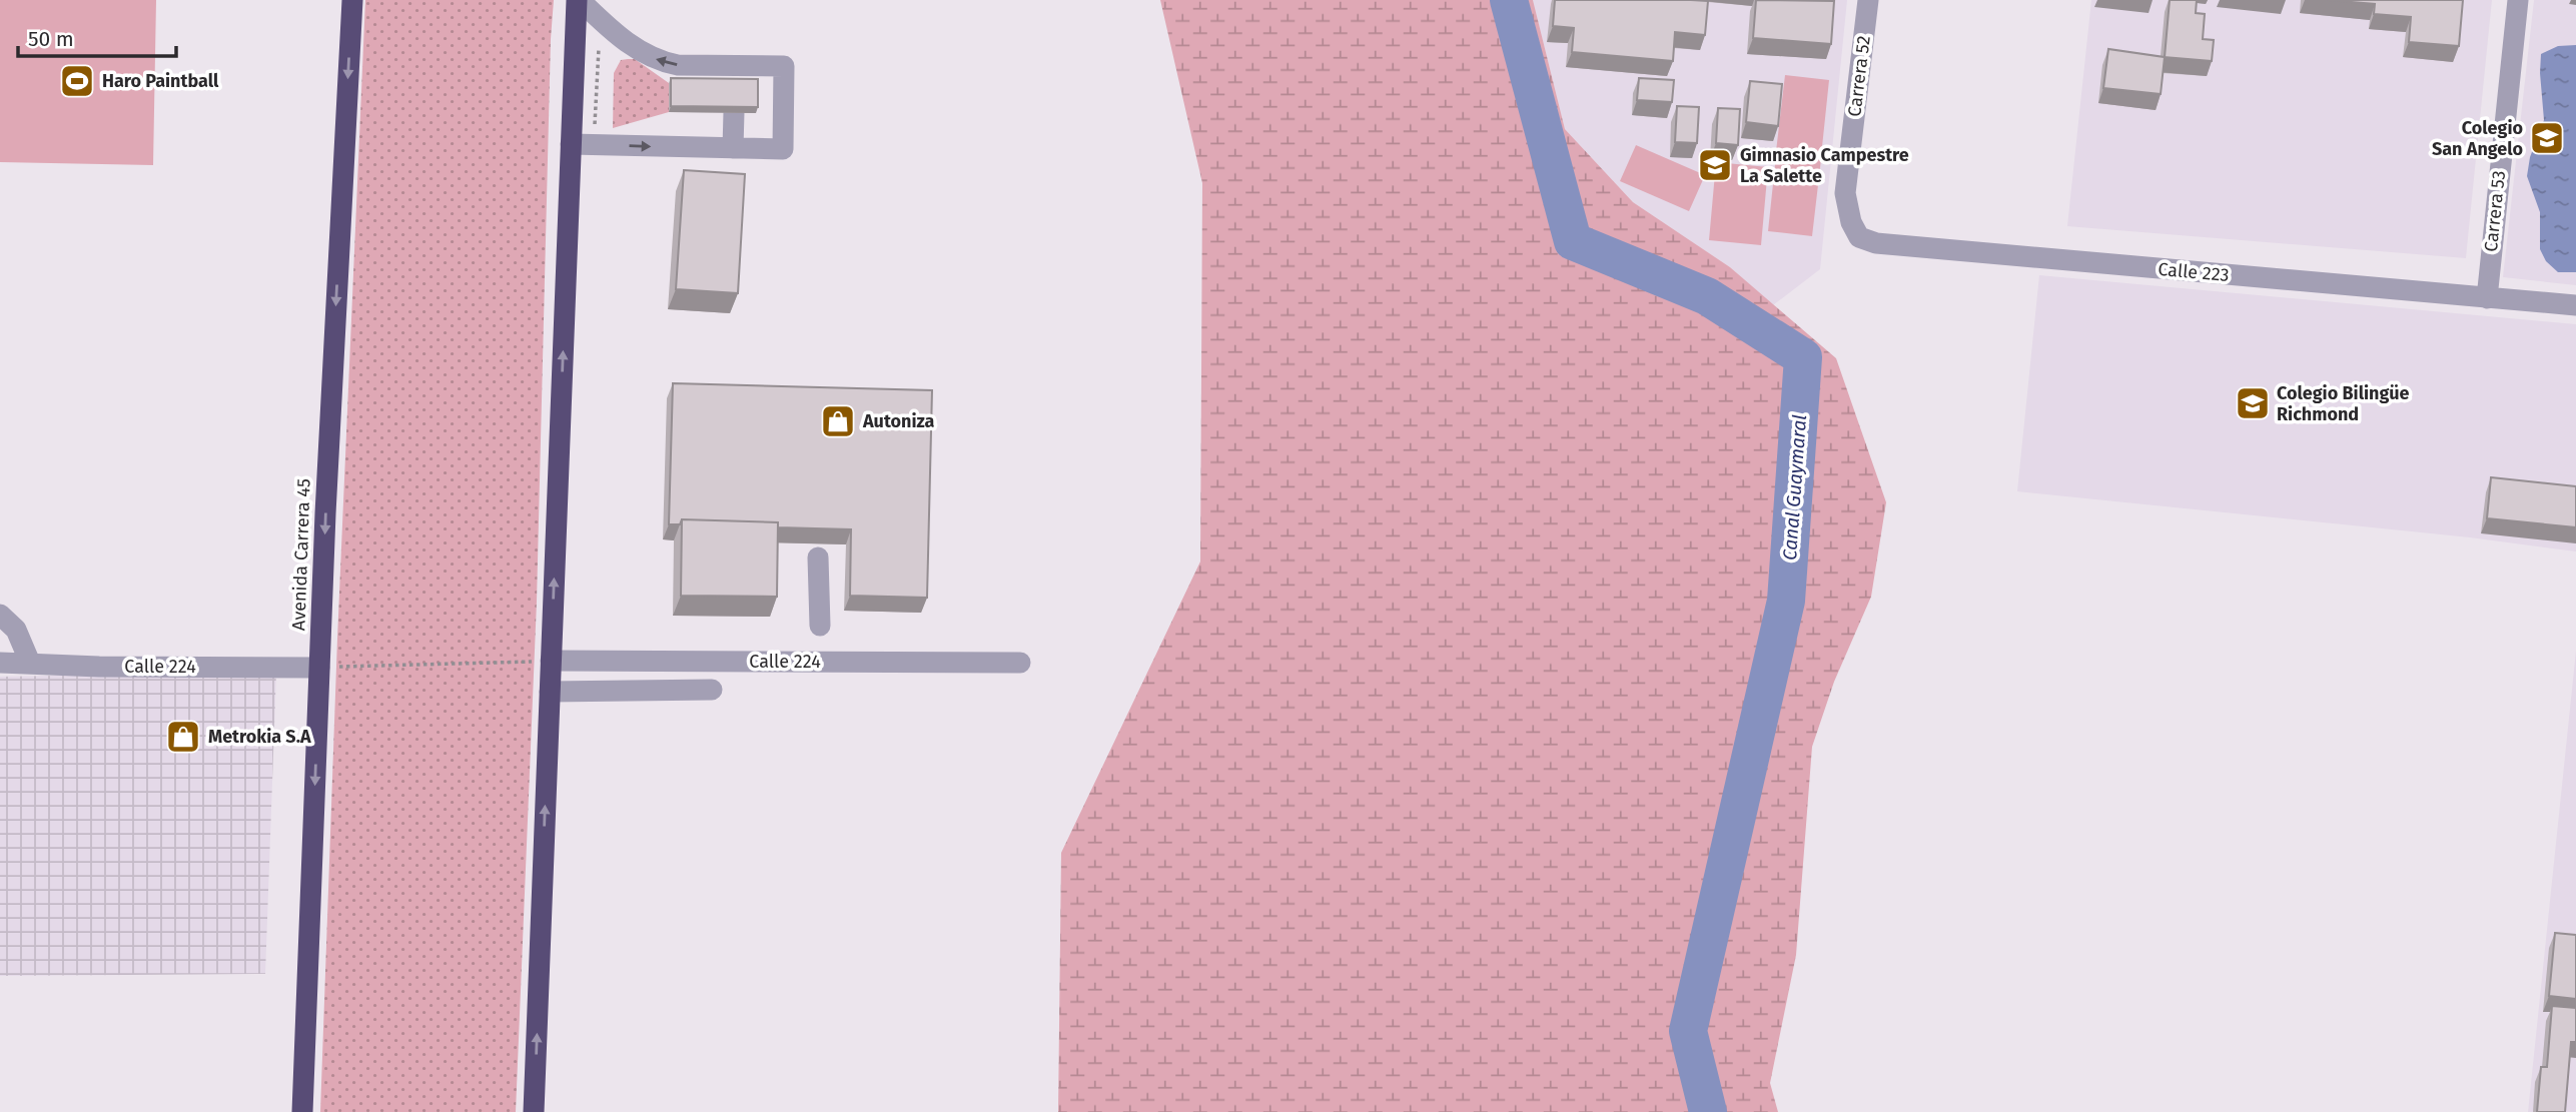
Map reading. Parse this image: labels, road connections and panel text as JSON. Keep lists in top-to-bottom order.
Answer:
{
  "streets": {
    "highway": ["Avenida Carrera 45"],
    "street": [
      "Carrera 52",
      "Carrera 53",
      "Calle 223",
      "Calle 224"
    ]
  },
  "crossings": [
    ["Carrera 52", "Calle 223"],
    ["Carrera 53", "Calle 223"],
    ["Avenida Carrera 45", "Calle 224"]
  ],
  "one_way": ["Avenida Carrera 45"],
  "water": ["Canal Guaymaral"],
  "places": {
    "sports": ["Haro Paintball"],
    "school or university": ["Colegio San Angelo", "Gimnasio Campestre La Salette", "Colegio Bilingüe Richmond"],
    "shop": ["Autoniza", "Metrokia S.A"]
  },
  "scale_bar": "50 m"
}
